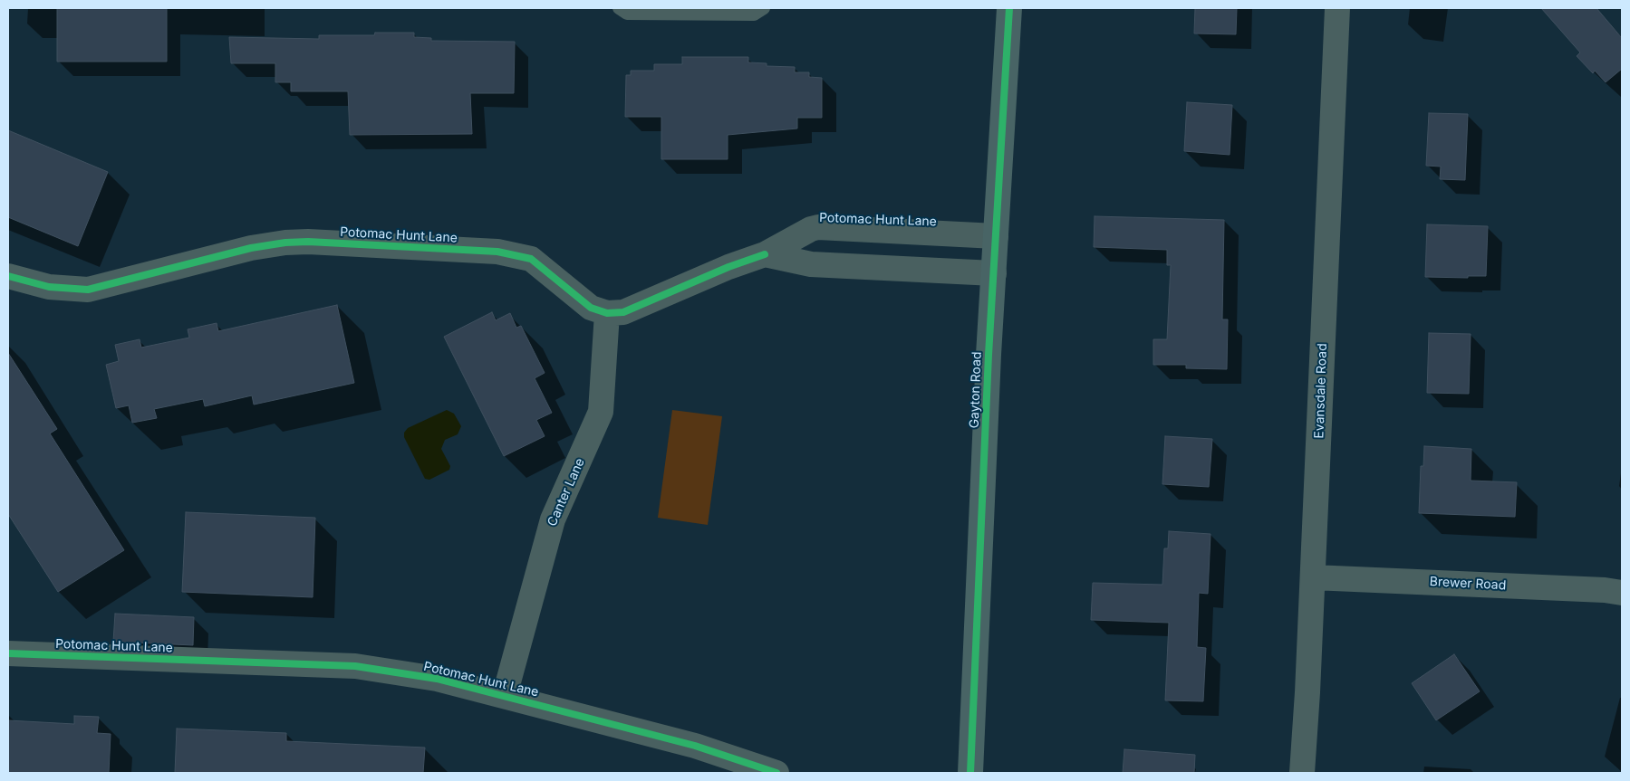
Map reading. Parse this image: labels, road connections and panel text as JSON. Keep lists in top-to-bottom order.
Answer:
{
  "streets": {
    "street": [
      "Potomac Hunt Lane",
      "Gayton Road",
      "Evansdale Road",
      "Canter Lane",
      "Brewer Road"
    ]
  },
  "crossings": [
    ["Potomac Hunt Lane", "Gayton Road"],
    ["Potomac Hunt Lane", "Canter Lane"],
    ["Evansdale Road", "Brewer Road"]
  ]
}
